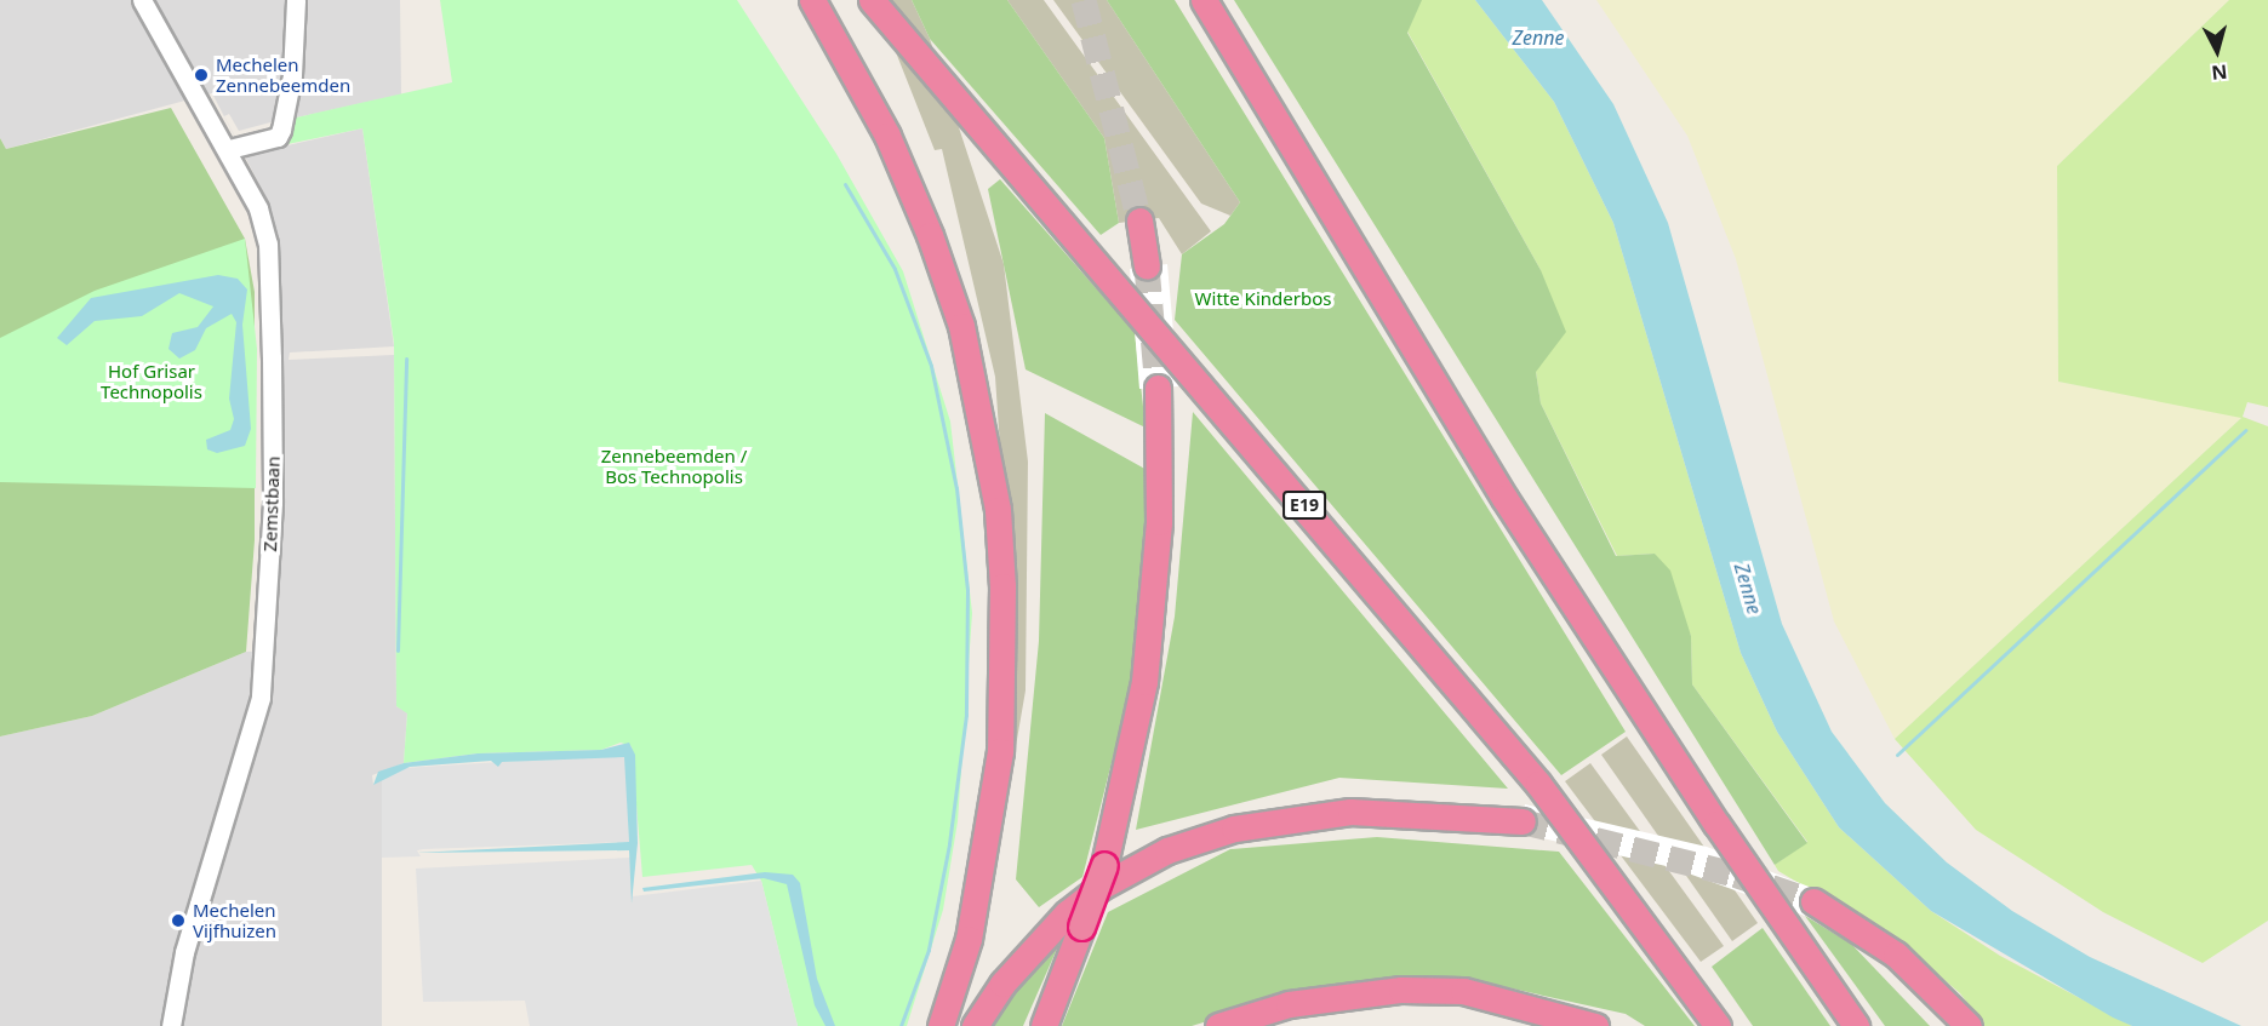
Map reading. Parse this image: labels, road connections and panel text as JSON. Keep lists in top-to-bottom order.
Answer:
{
  "streets": {
    "highway": ["E19"],
    "street": ["Zemstbaan"]
  },
  "water": ["Zenne"],
  "parks": ["Witte Kinderbos", "Hof Grisar Technopolis", "Zennebeemden / Bos Technopolis"],
  "places": ["Mechelen Zennebeemden", "Mechelen Vijfhuizen"],
  "north": "bottom"
}
